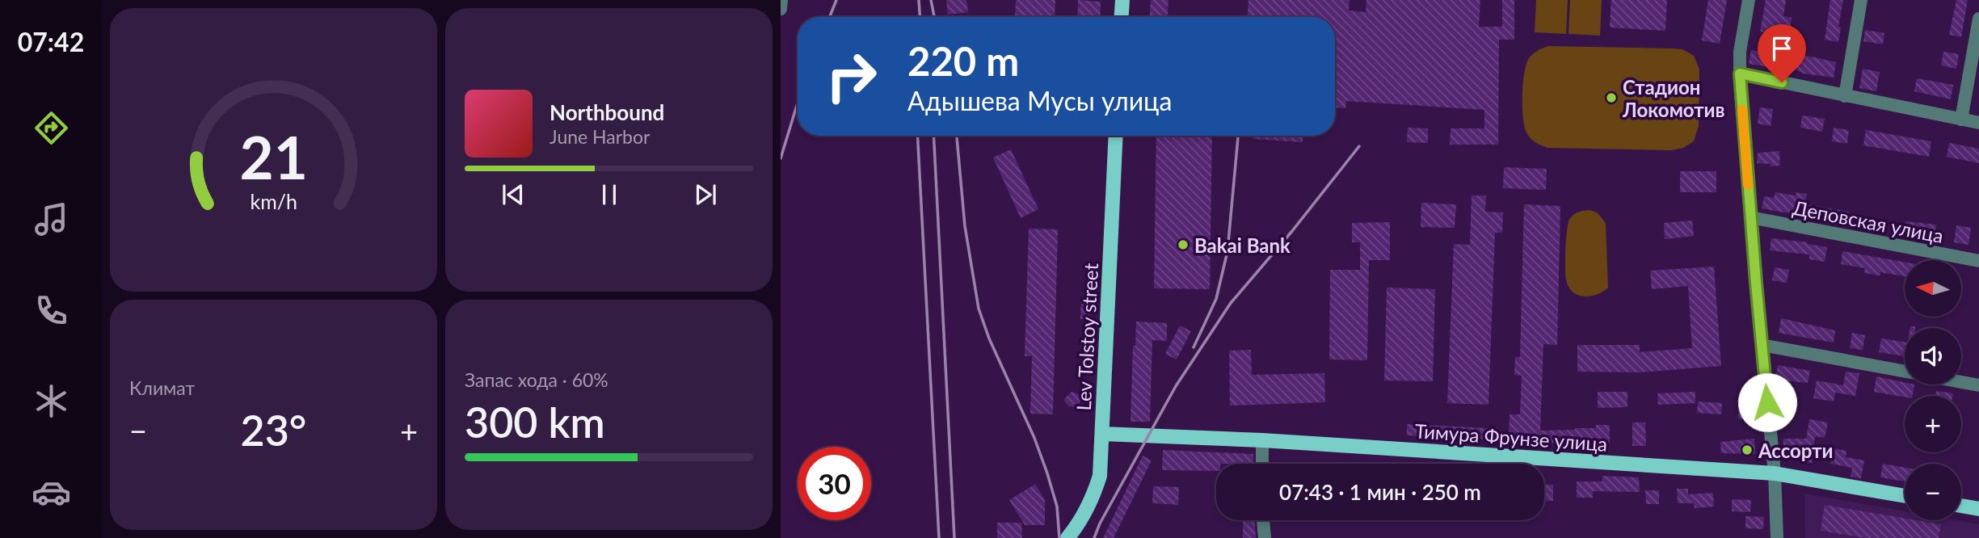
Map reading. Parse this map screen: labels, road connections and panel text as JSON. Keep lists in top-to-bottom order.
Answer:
{
  "streets": {
    "main road": ["Lev Tolstoy street", "Тимура Фрунзе улица"],
    "street": ["Деповская улица"]
  },
  "crossings": [
    ["Lev Tolstoy street", "Тимура Фрунзе улица"]
  ],
  "places": ["Стадион Локомотив", "Bakai Bank", "Ассорти"],
  "north": "left",
  "page": {
    "tabs": "07:42",
    "turn": ["220 m", "Адышева Мусы улица"],
    "song": ["Northbound", "June Harbor"],
    "map_buttons": ["+", "−"],
    "tile": [
      "Климат",
      ["Запас хода · 60%", "300 km"]
    ],
    "heat": ["−", "23°", "+"],
    "limit": "30",
    "trip": "07:43 · 1 мин · 250 m",
    "gauge": ["21", "km/h"]
  }
}
